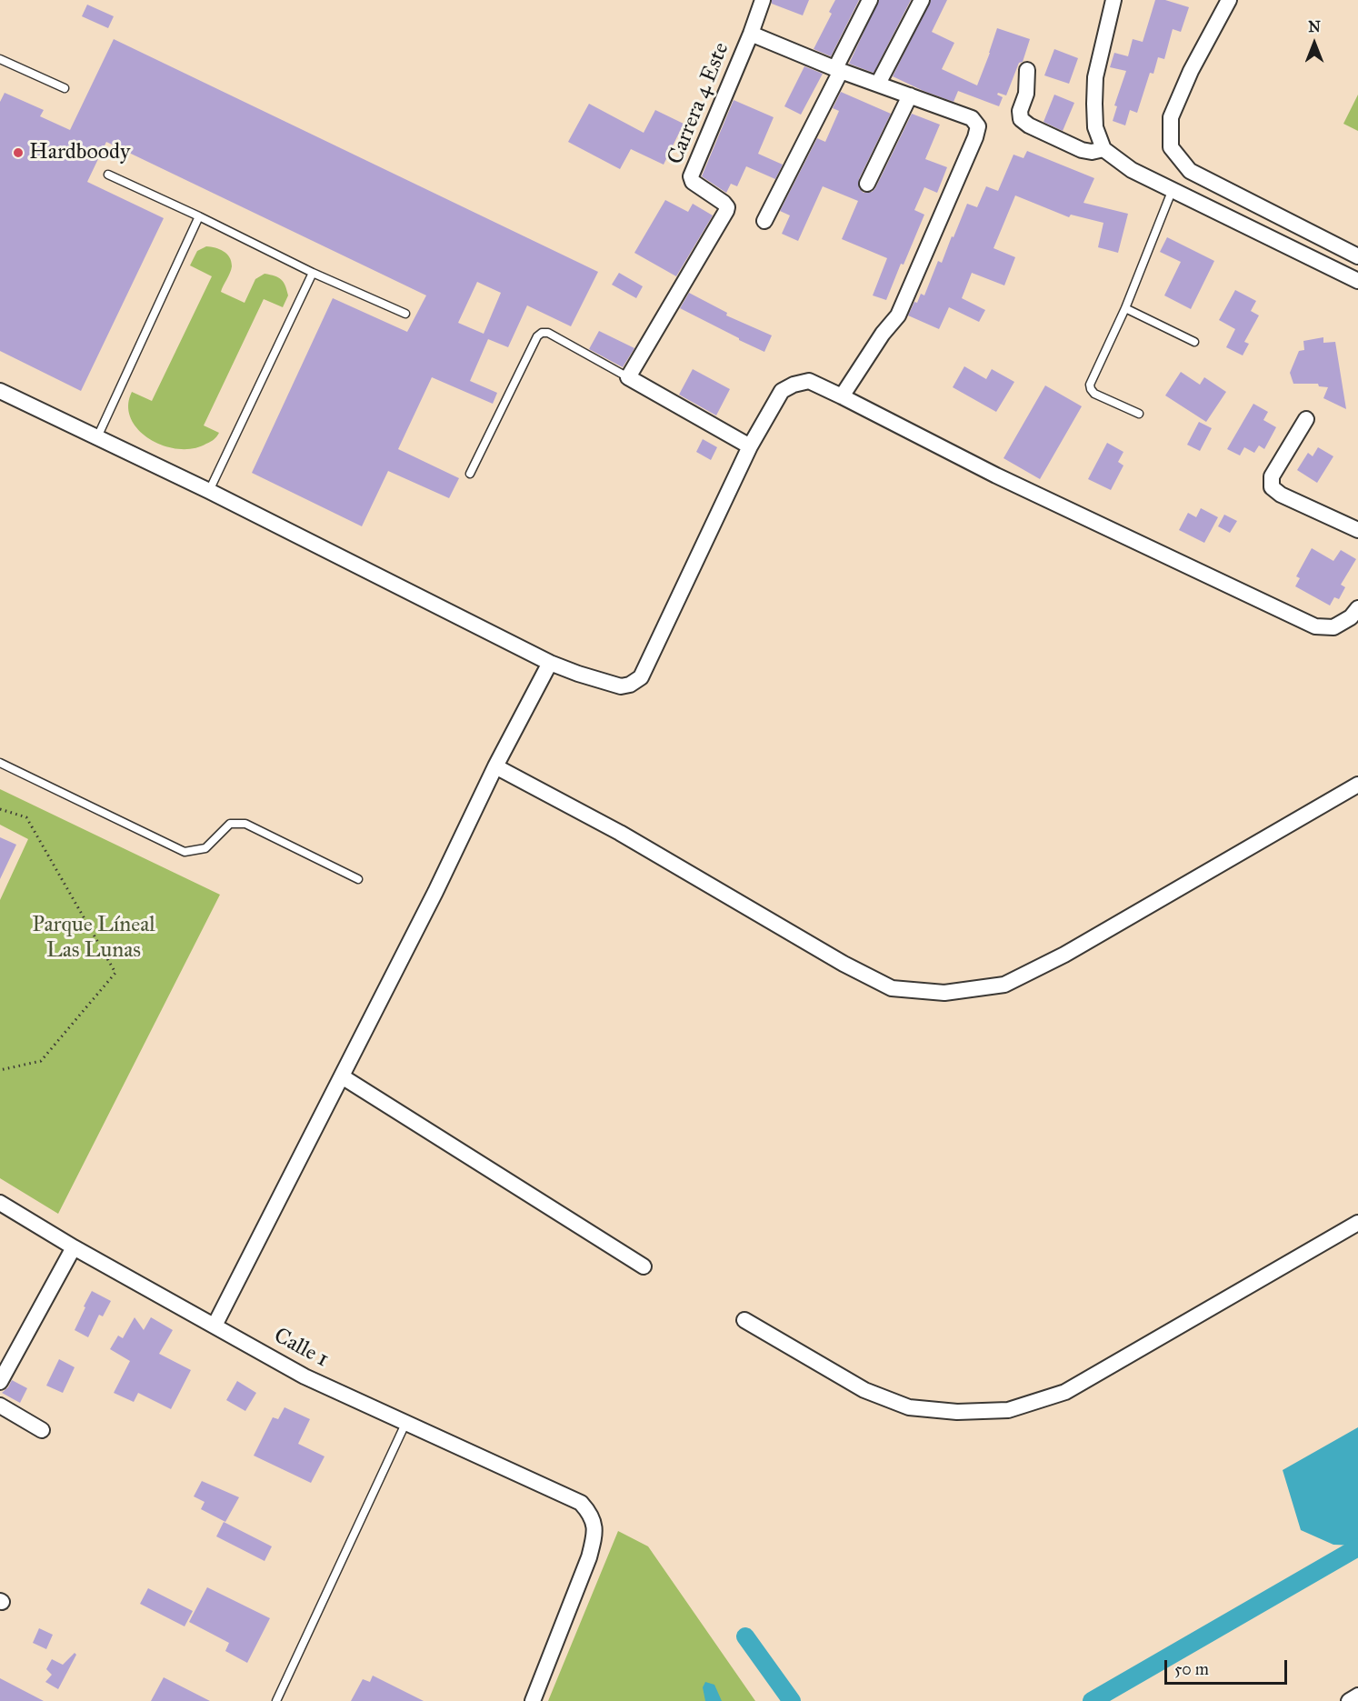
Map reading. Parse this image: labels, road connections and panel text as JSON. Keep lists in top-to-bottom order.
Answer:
{
  "streets": {
    "street": ["Carrera 4 Este", "Calle 1"]
  },
  "parks": ["Parque Líneal Las Lunas"],
  "places": ["Hardboody"],
  "scale_bar": "50 m",
  "north": "top"
}
